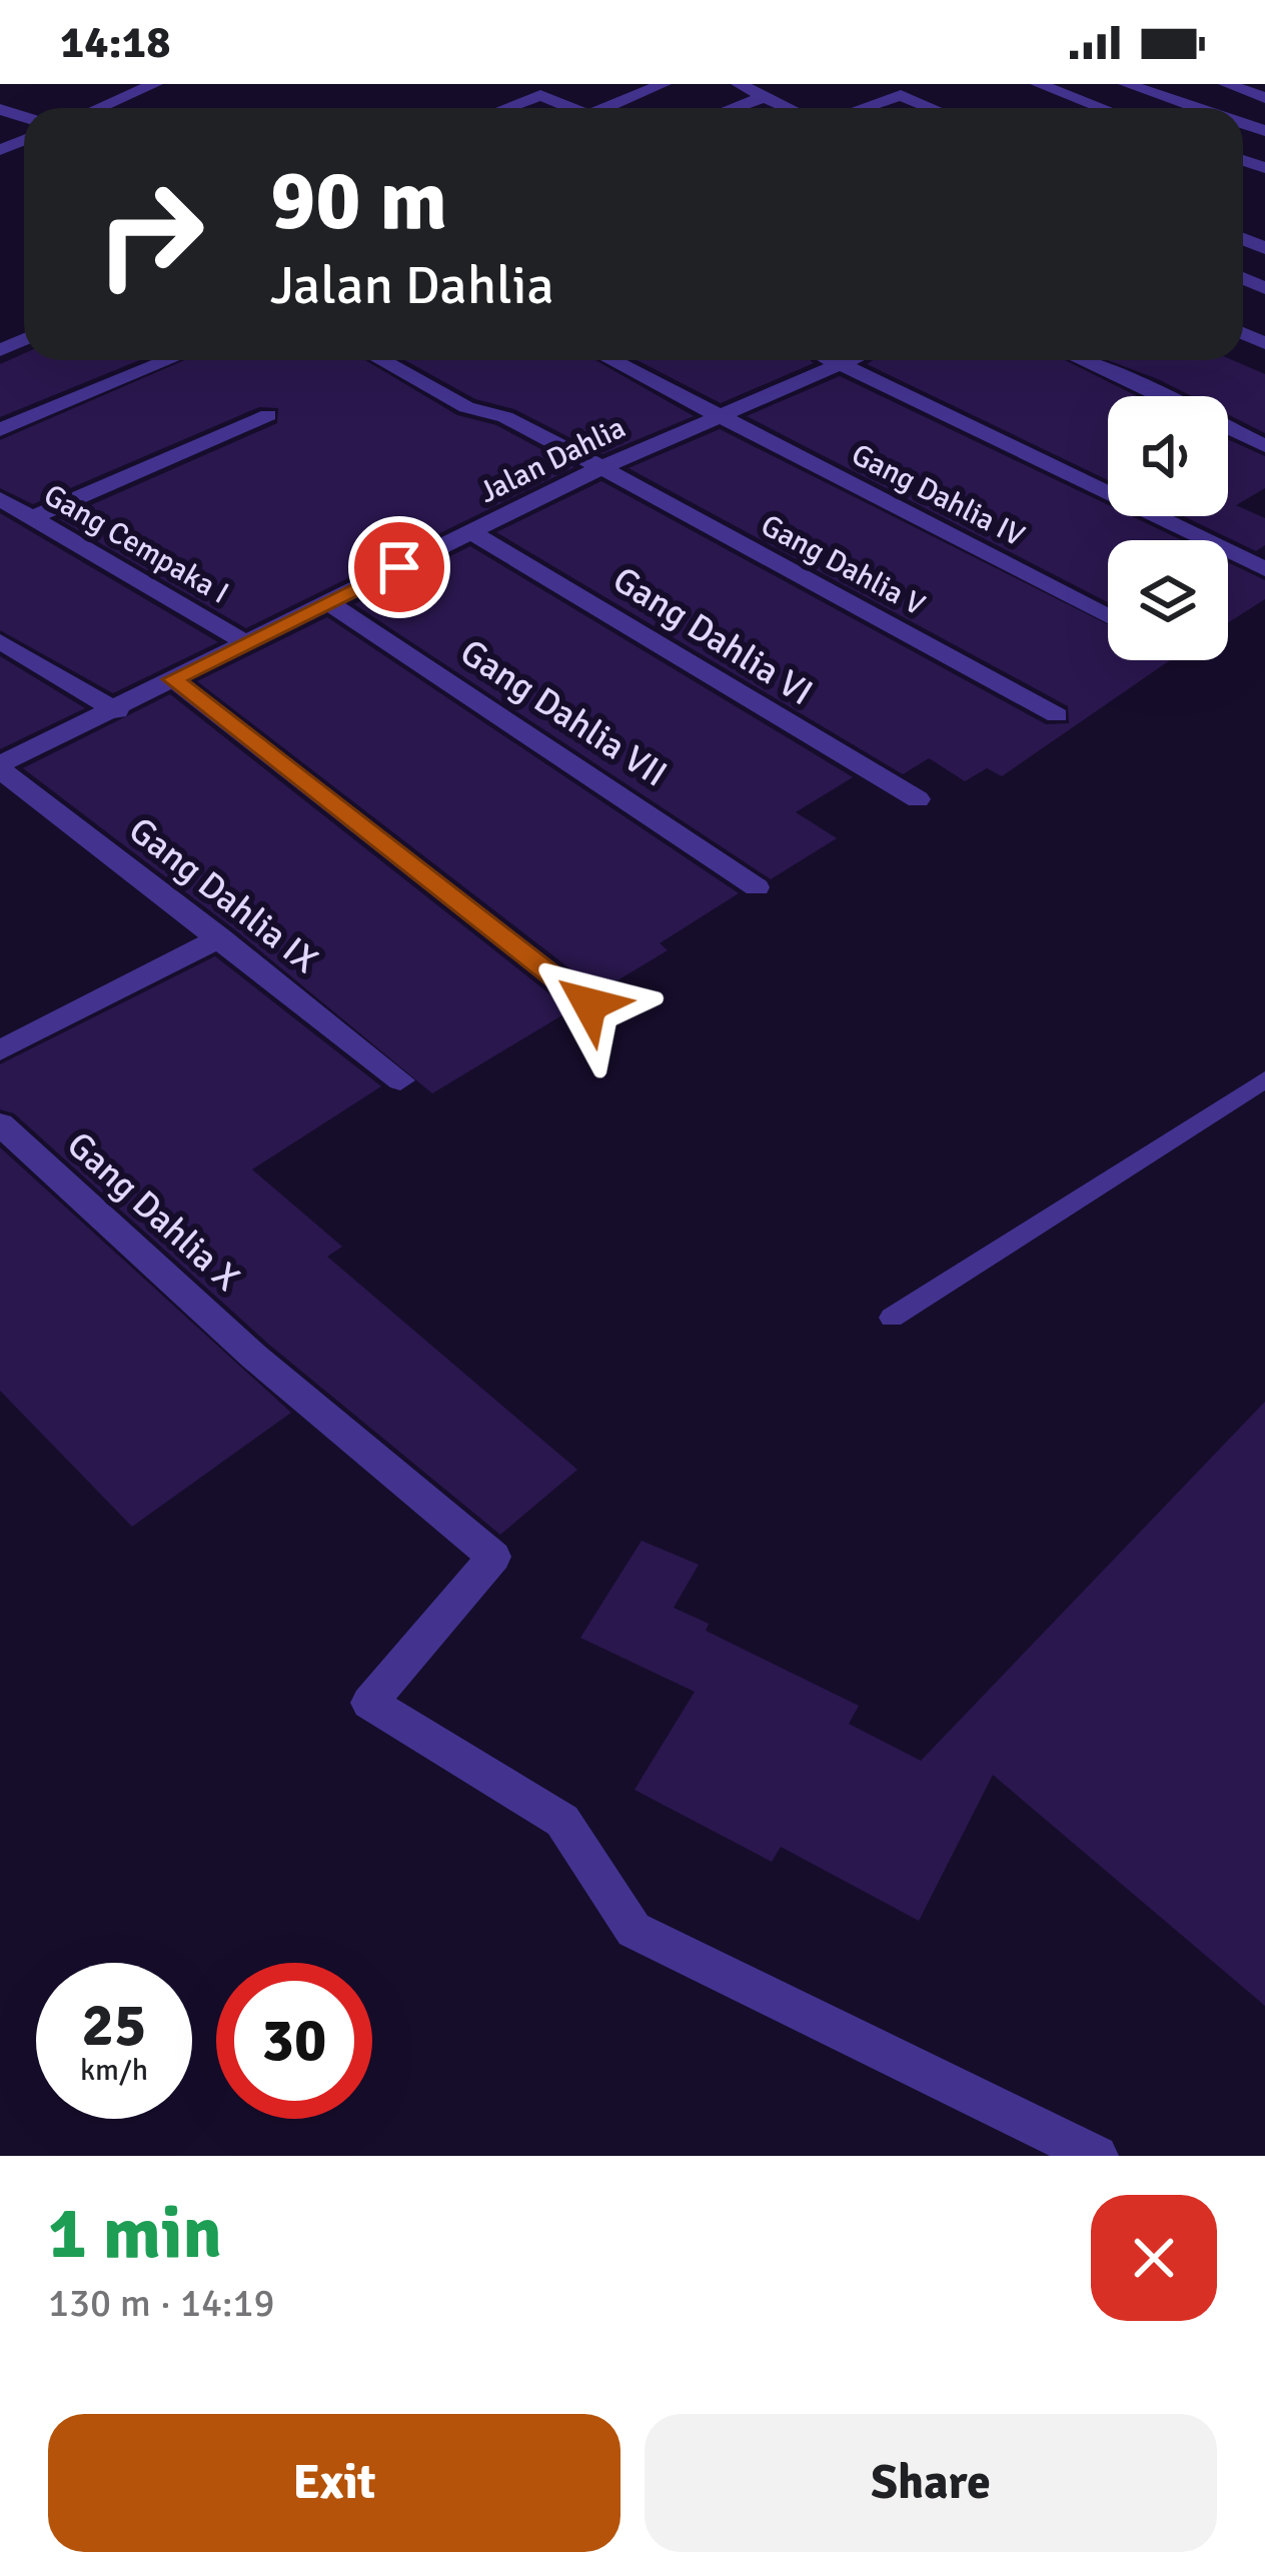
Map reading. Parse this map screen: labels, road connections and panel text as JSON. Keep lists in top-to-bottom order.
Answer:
{
  "streets": {
    "street": [
      "Jalan Dahlia",
      "Gang Dahlia IV",
      "Gang Cempaka I",
      "Gang Dahlia V",
      "Gang Dahlia VI",
      "Gang Dahlia VII",
      "Gang Dahlia IX",
      "Gang Dahlia X"
    ]
  },
  "crossings": [
    ["Jalan Dahlia", "Gang Dahlia IV"],
    ["Jalan Dahlia", "Gang Cempaka I"],
    ["Jalan Dahlia", "Gang Dahlia V"],
    ["Jalan Dahlia", "Gang Dahlia VI"],
    ["Jalan Dahlia", "Gang Dahlia VII"],
    ["Jalan Dahlia", "Gang Dahlia IX"]
  ],
  "page": {
    "status": "14:18",
    "turn": ["90 m", "Jalan Dahlia"],
    "speed": "25 km/h",
    "limit": "30",
    "heading": ["1 min", "130 m · 14:19"],
    "buttons": ["Exit", "Share"]
  }
}
